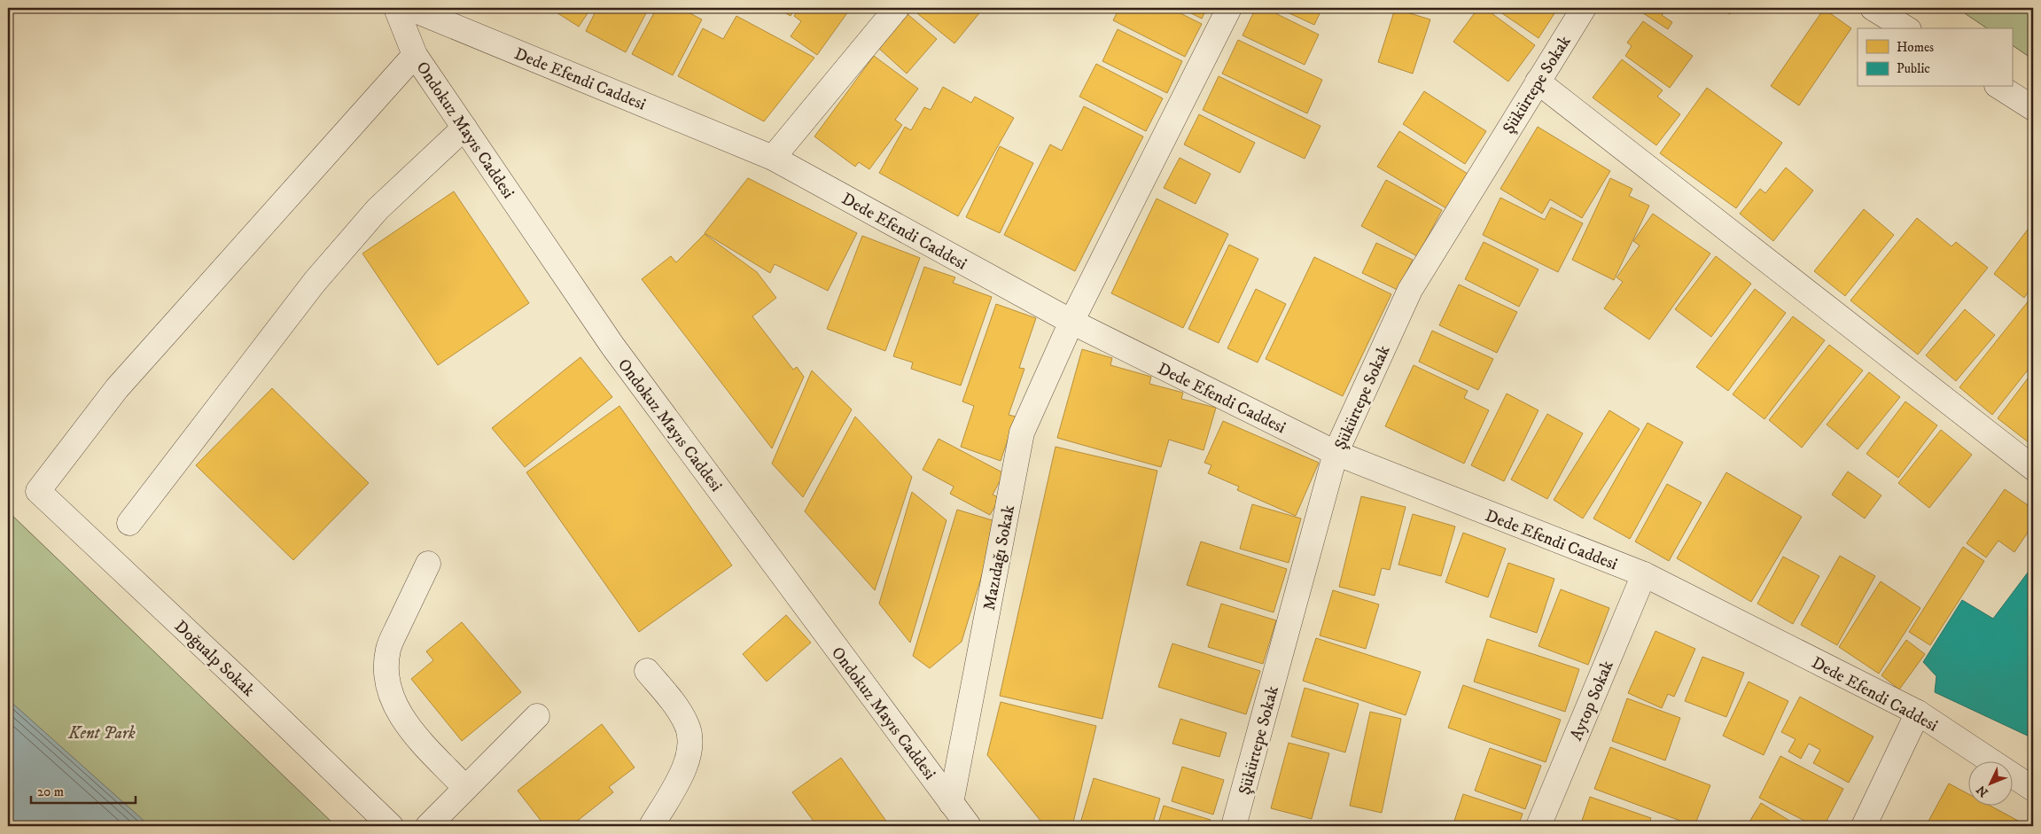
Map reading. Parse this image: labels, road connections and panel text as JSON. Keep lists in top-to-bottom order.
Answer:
{
  "streets": {
    "street": [
      "Dede Efendi Caddesi",
      "Şükürtepe Sokak",
      "Ondokuz Mayıs Caddesi",
      "Mazıdağı Sokak",
      "Doğualp Sokak",
      "Aytop Sokak"
    ]
  },
  "crossings": [
    ["Dede Efendi Caddesi", "Şükürtepe Sokak"],
    ["Dede Efendi Caddesi", "Mazıdağı Sokak"],
    ["Dede Efendi Caddesi", "Aytop Sokak"],
    ["Ondokuz Mayıs Caddesi", "Mazıdağı Sokak"],
    ["Ondokuz Mayıs Caddesi", "Doğualp Sokak"]
  ],
  "parks": ["Kent Park"],
  "legend": ["Homes", "Public"],
  "scale_bar": "20 m",
  "north": "bottom left"
}
